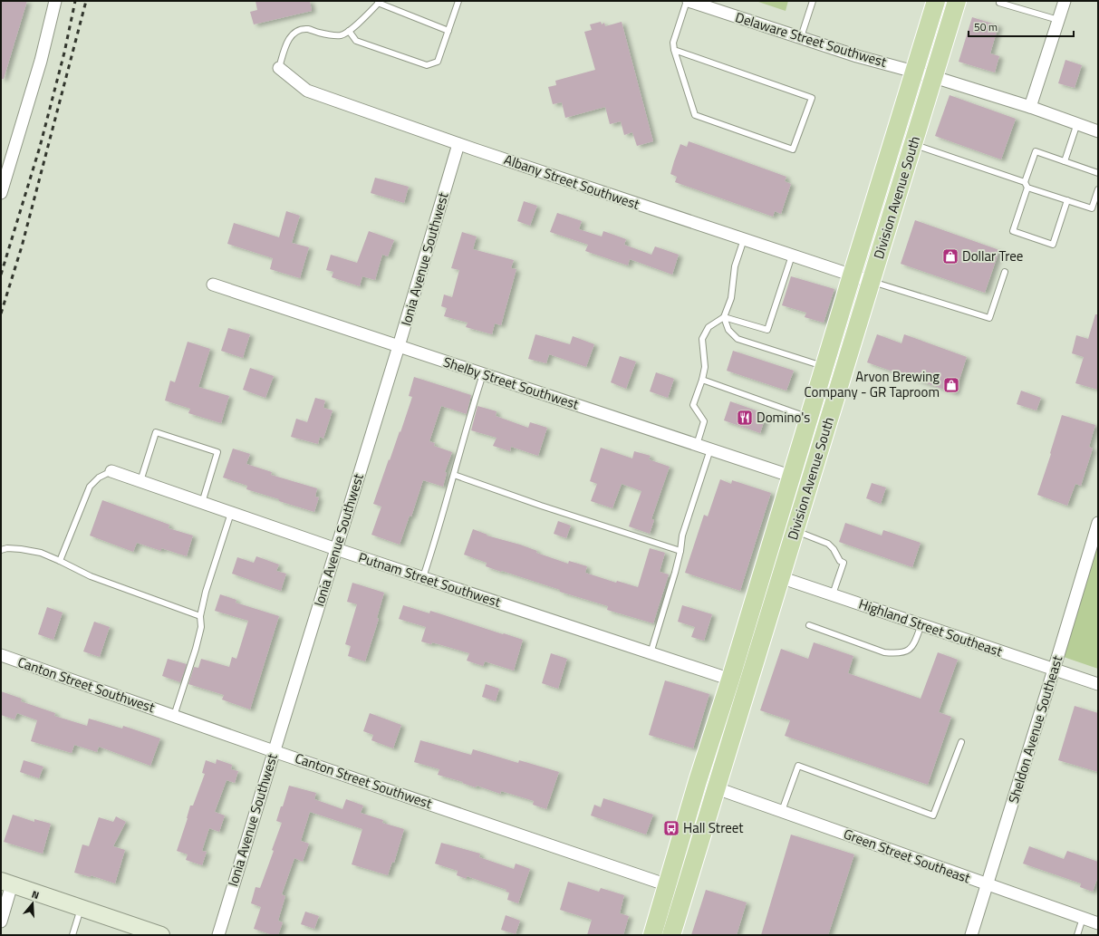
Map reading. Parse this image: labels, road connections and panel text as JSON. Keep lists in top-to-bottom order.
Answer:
{
  "streets": {
    "main road": ["Division Avenue South"],
    "street": [
      "Delaware Street Southwest",
      "Albany Street Southwest",
      "Ionia Avenue Southwest",
      "Shelby Street Southwest",
      "Putnam Street Southwest",
      "Highland Street Southeast",
      "Canton Street Southwest",
      "Sheldon Avenue Southeast",
      "Green Street Southeast"
    ]
  },
  "crossings": [
    ["Delaware Street Southwest", "Division Avenue South"],
    ["Albany Street Southwest", "Division Avenue South"],
    ["Albany Street Southwest", "Ionia Avenue Southwest"],
    ["Division Avenue South", "Shelby Street Southwest"],
    ["Division Avenue South", "Putnam Street Southwest"],
    ["Division Avenue South", "Highland Street Southeast"],
    ["Division Avenue South", "Canton Street Southwest"],
    ["Division Avenue South", "Green Street Southeast"],
    ["Ionia Avenue Southwest", "Shelby Street Southwest"],
    ["Ionia Avenue Southwest", "Putnam Street Southwest"],
    ["Ionia Avenue Southwest", "Canton Street Southwest"],
    ["Highland Street Southeast", "Sheldon Avenue Southeast"],
    ["Sheldon Avenue Southeast", "Green Street Southeast"]
  ],
  "places": {
    "shop": ["Dollar Tree", "Arvon Brewing Company - GR Taproom"],
    "restaurant": ["Domino's"],
    "bus stop": ["Hall Street"]
  },
  "scale_bar": "50 m",
  "north": "top"
}
